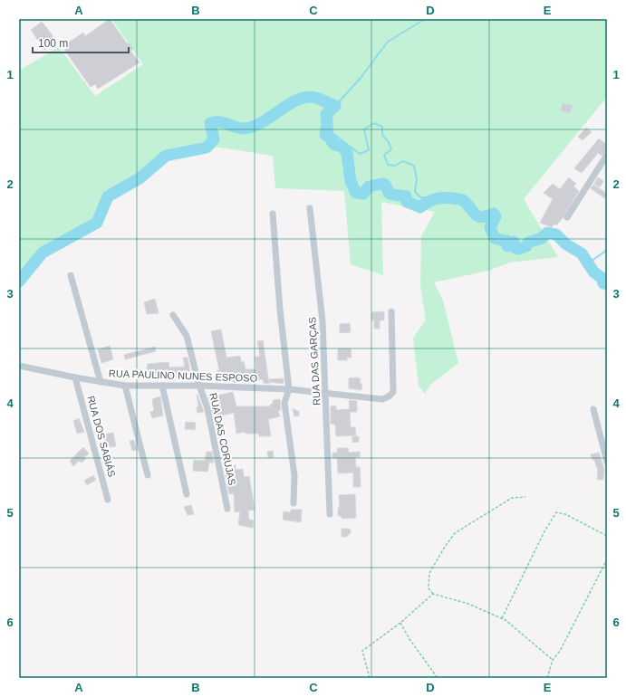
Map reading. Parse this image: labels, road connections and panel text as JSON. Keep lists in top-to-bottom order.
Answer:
{
  "streets": {
    "street": [
      "RUA DAS GARÇAS",
      "RUA PAULINO NUNES ESPOSO",
      "RUA DOS SABIÁS",
      "RUA DAS CORUJAS"
    ]
  },
  "crossings": [
    ["RUA DAS GARÇAS", "RUA PAULINO NUNES ESPOSO"],
    ["RUA PAULINO NUNES ESPOSO", "RUA DOS SABIÁS"],
    ["RUA PAULINO NUNES ESPOSO", "RUA DAS CORUJAS"]
  ],
  "scale_bar": "100 m",
  "grid": {
    "columns": [
      "A",
      "B",
      "C",
      "D",
      "E"
    ],
    "rows": [
      "1",
      "2",
      "3",
      "4",
      "5",
      "6"
    ]
  }
}
